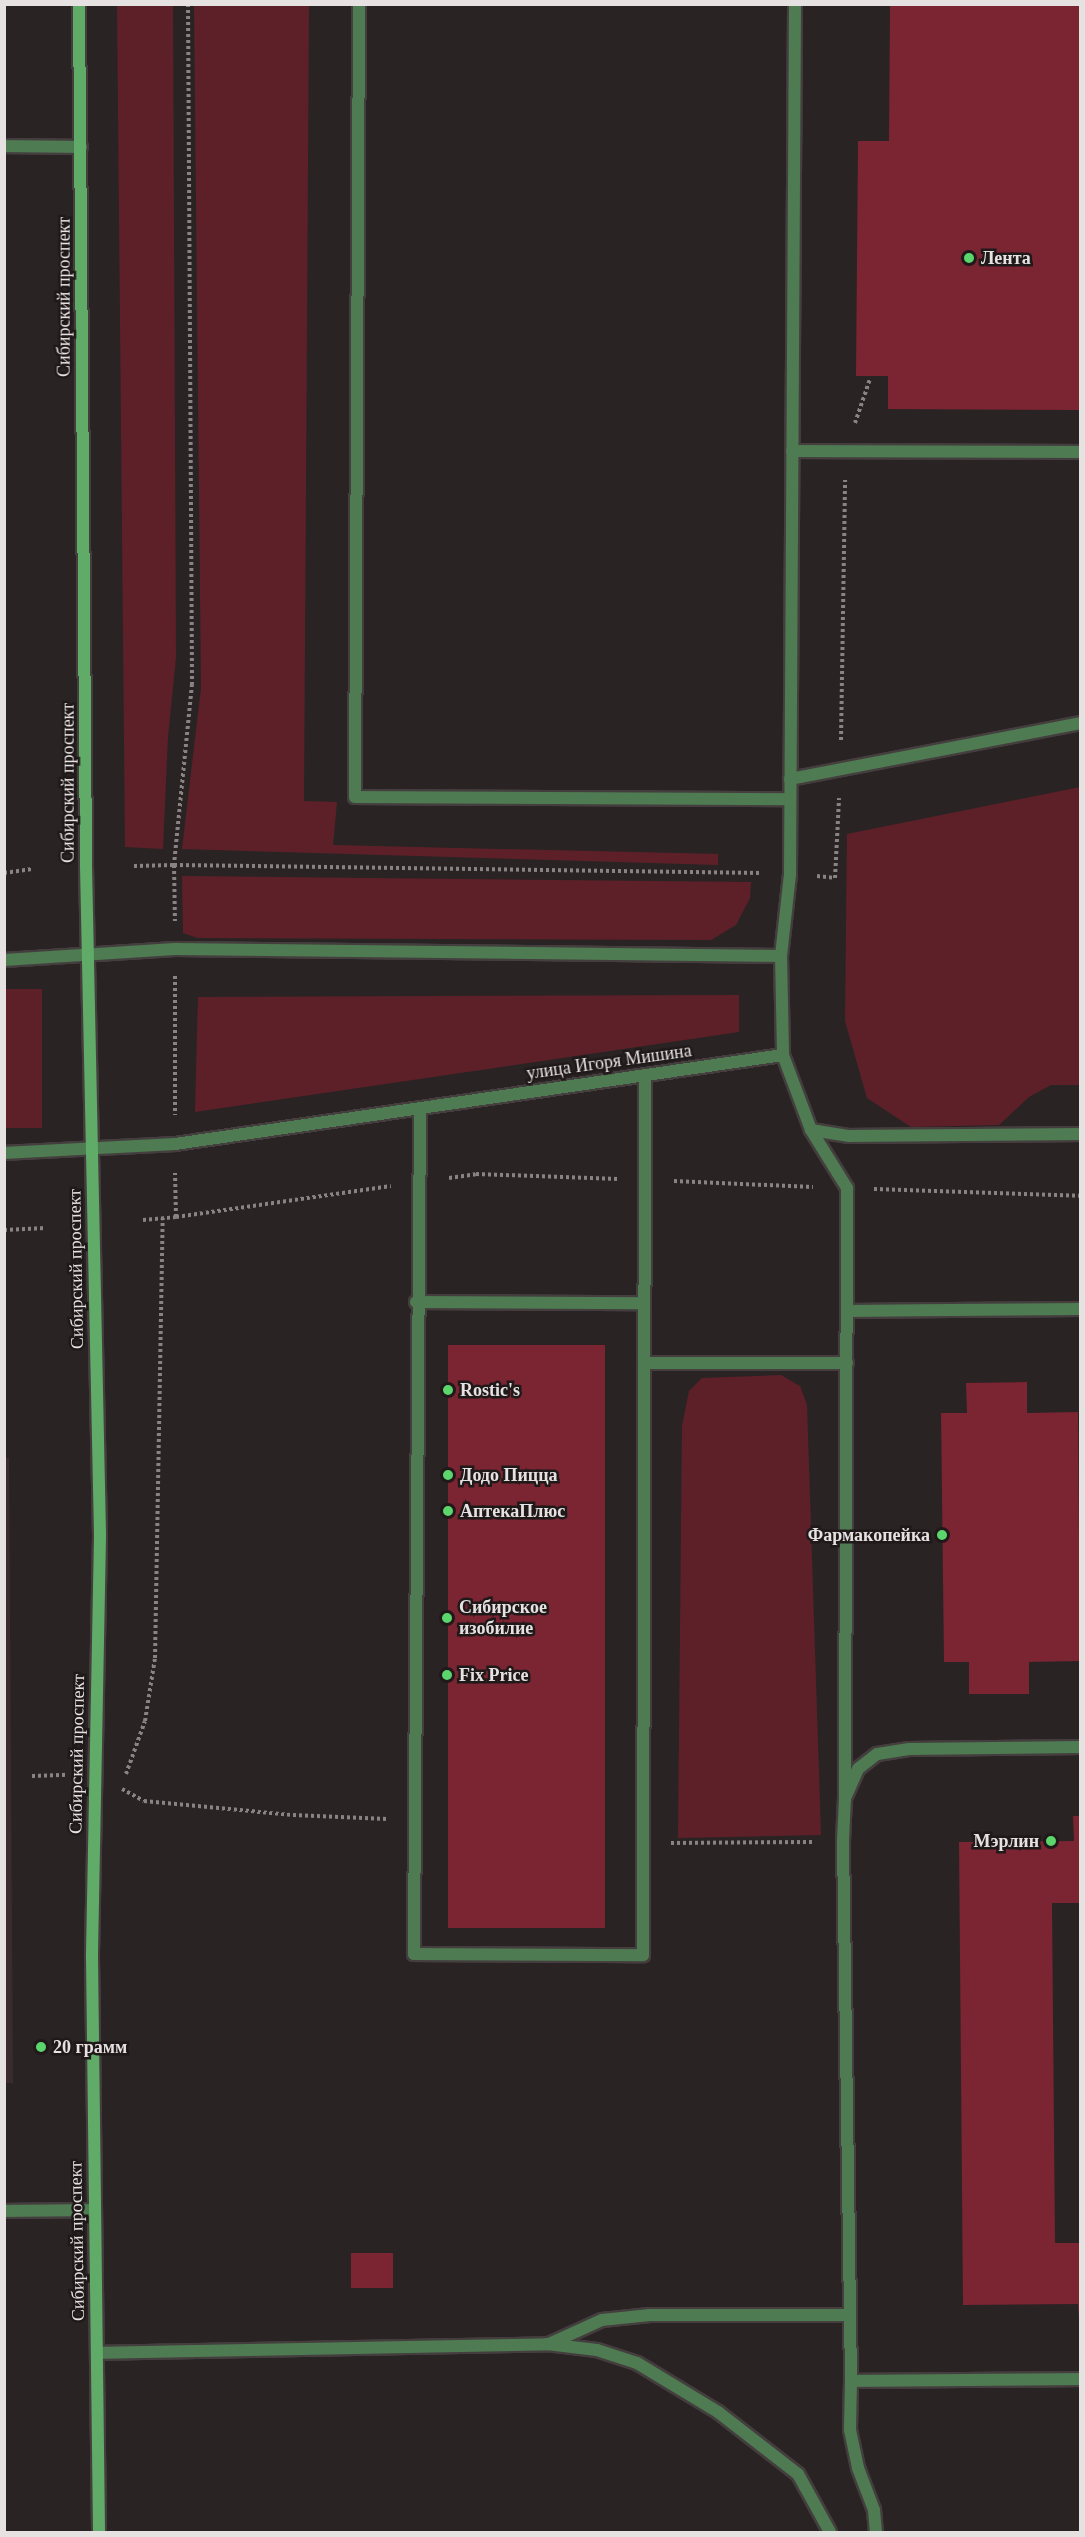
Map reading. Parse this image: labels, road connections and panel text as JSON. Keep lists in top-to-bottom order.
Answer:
{
  "streets": {
    "main road": ["Сибирский проспект"],
    "street": ["улица Игоря Мишина"]
  },
  "crossings": [
    ["Сибирский проспект", "улица Игоря Мишина"]
  ],
  "places": [
    "Лента",
    "Rostic's",
    "Додо Пицца",
    "АптекаПлюс",
    "Фармакопейка",
    "Сибирское изобилие",
    "Fix Price",
    "Мэрлин",
    "20 грамм"
  ]
}
